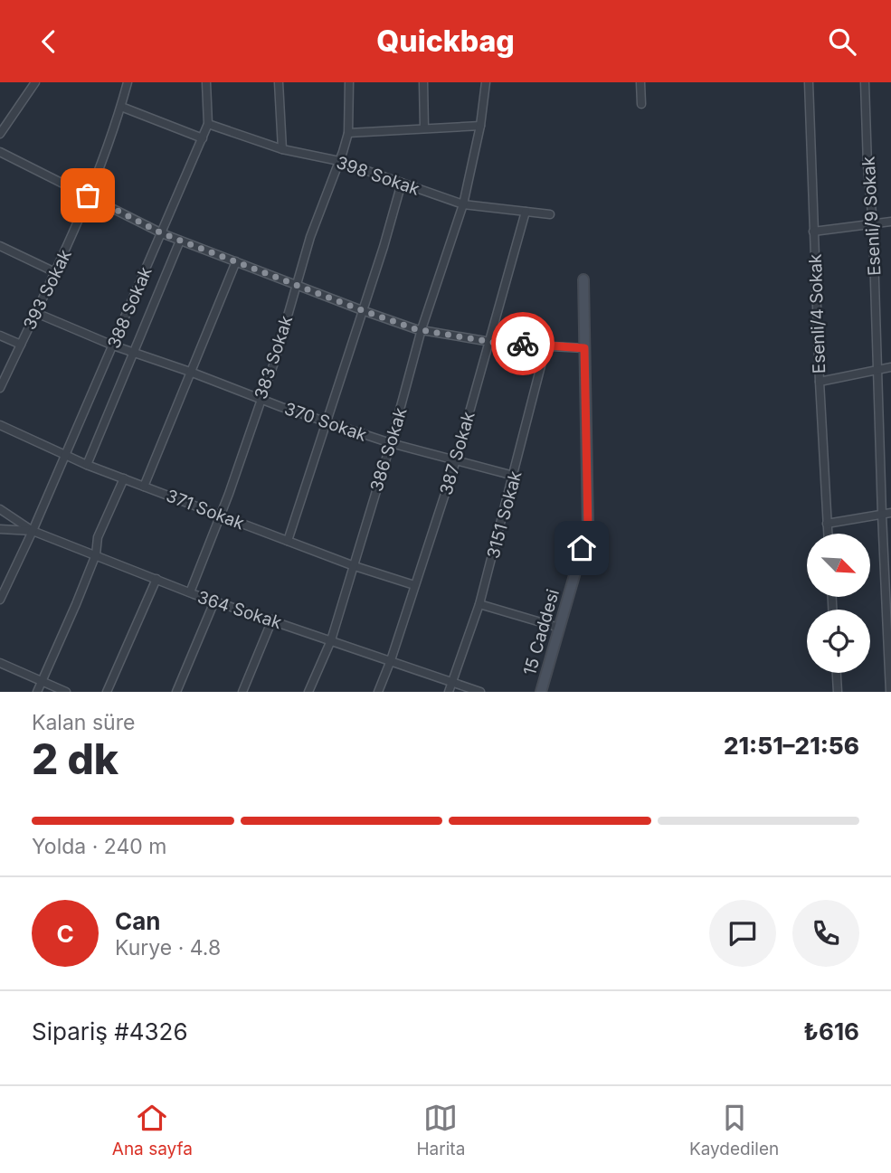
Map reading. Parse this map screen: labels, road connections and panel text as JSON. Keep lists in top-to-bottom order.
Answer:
{
  "streets": {
    "street": [
      "398 Sokak",
      "Esenli/9 Sokak",
      "393 Sokak",
      "388 Sokak",
      "Esenli/4 Sokak",
      "383 Sokak",
      "370 Sokak",
      "386 Sokak",
      "387 Sokak",
      "371 Sokak",
      "3151 Sokak",
      "364 Sokak",
      "15 Caddesi"
    ]
  },
  "crossings": [
    ["398 Sokak", "388 Sokak"],
    ["398 Sokak", "383 Sokak"],
    ["398 Sokak", "386 Sokak"],
    ["398 Sokak", "387 Sokak"],
    ["393 Sokak", "370 Sokak"],
    ["388 Sokak", "370 Sokak"],
    ["388 Sokak", "371 Sokak"],
    ["388 Sokak", "364 Sokak"],
    ["383 Sokak", "370 Sokak"],
    ["383 Sokak", "371 Sokak"],
    ["383 Sokak", "364 Sokak"],
    ["370 Sokak", "386 Sokak"],
    ["370 Sokak", "387 Sokak"],
    ["370 Sokak", "3151 Sokak"],
    ["386 Sokak", "371 Sokak"],
    ["386 Sokak", "364 Sokak"],
    ["387 Sokak", "371 Sokak"],
    ["387 Sokak", "364 Sokak"],
    ["3151 Sokak", "364 Sokak"]
  ],
  "north": "bottom right",
  "page": {
    "header": "Quickbag",
    "heading": ["2 dk", "Kalan süre", "21:51–21:56"],
    "panel": [
      "Can",
      "Kurye · 4.8",
      "Sipariş #4326",
      "₺616"
    ],
    "bar": "Yolda · 240 m",
    "round": "C",
    "tabs": ["Ana sayfa", "Harita", "Kaydedilen"]
  }
}
